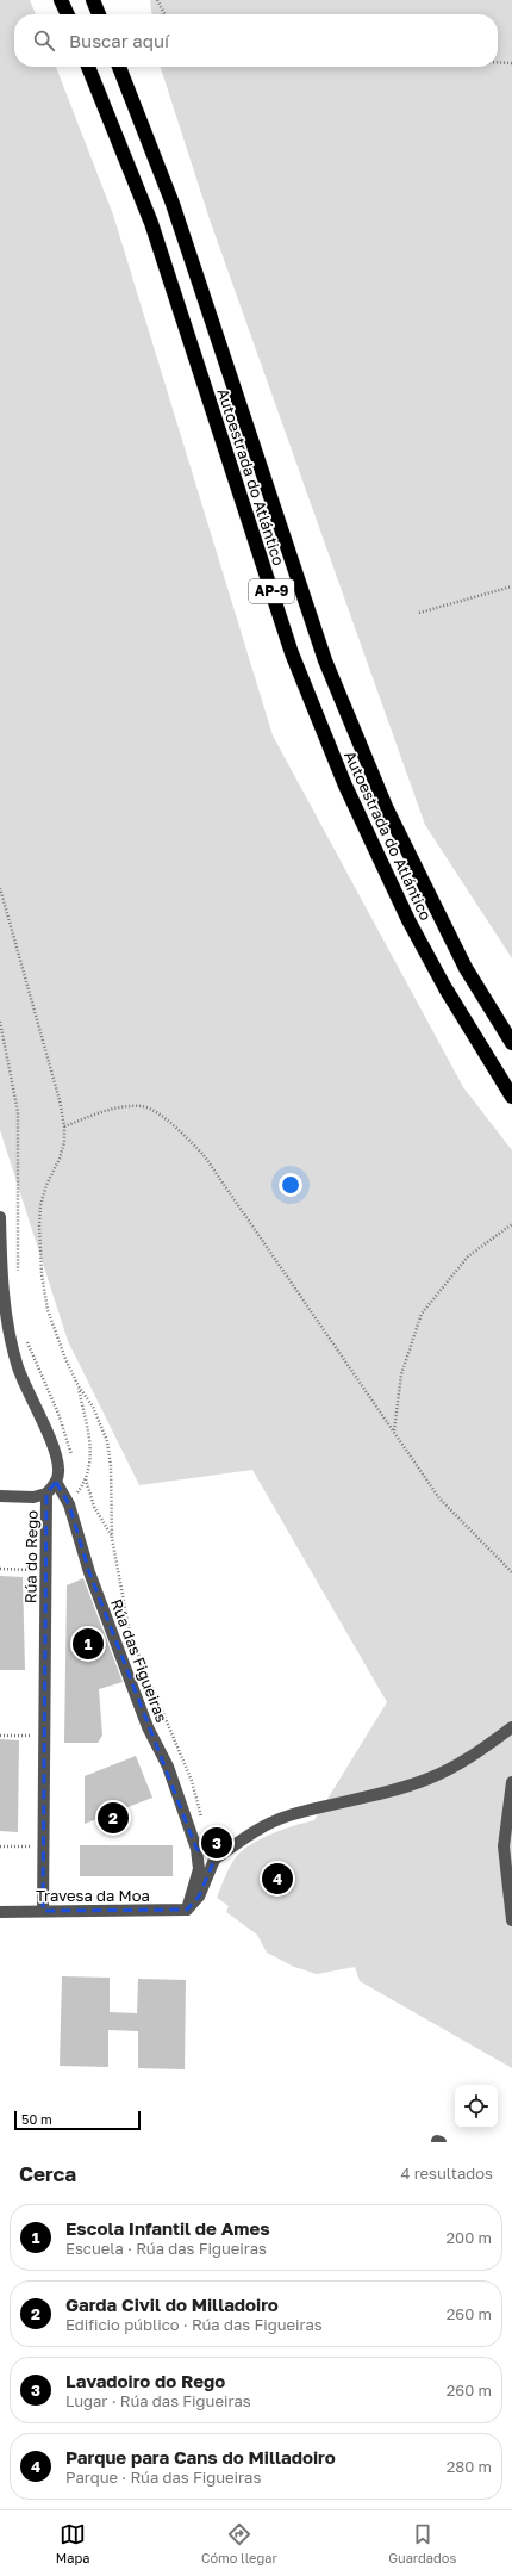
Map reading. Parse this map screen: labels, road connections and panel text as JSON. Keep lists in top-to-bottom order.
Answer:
{
  "streets": {
    "highway": ["Autoestrada do Atlántico", "AP-9"],
    "street": ["Rúa do Rego", "Rúa das Figueiras", "Travesa da Moa"]
  },
  "crossings": [
    ["Rúa do Rego", "Rúa das Figueiras"],
    ["Rúa do Rego", "Travesa da Moa"],
    ["Rúa das Figueiras", "Travesa da Moa"]
  ],
  "scale_bar": "50 m",
  "page": {
    "search": "Buscar aquí",
    "pins": [
      "1",
      "2",
      "3",
      "4"
    ],
    "scale": "50 m",
    "heading": ["Cerca", "4 resultados"],
    "list": [
      {
        "mark": "1",
        "name": "Escola Infantil de Ames",
        "note": "Escuela · Rúa das Figueiras",
        "value": "200 m"
      },
      {
        "mark": "2",
        "name": "Garda Civil do Milladoiro",
        "note": "Edificio público · Rúa das Figueiras",
        "value": "260 m"
      },
      {
        "mark": "3",
        "name": "Lavadoiro do Rego",
        "note": "Lugar · Rúa das Figueiras",
        "value": "260 m"
      },
      {
        "mark": "4",
        "name": "Parque para Cans do Milladoiro",
        "note": "Parque · Rúa das Figueiras",
        "value": "280 m"
      }
    ],
    "nav": ["Mapa", "Cómo llegar", "Guardados"]
  }
}
